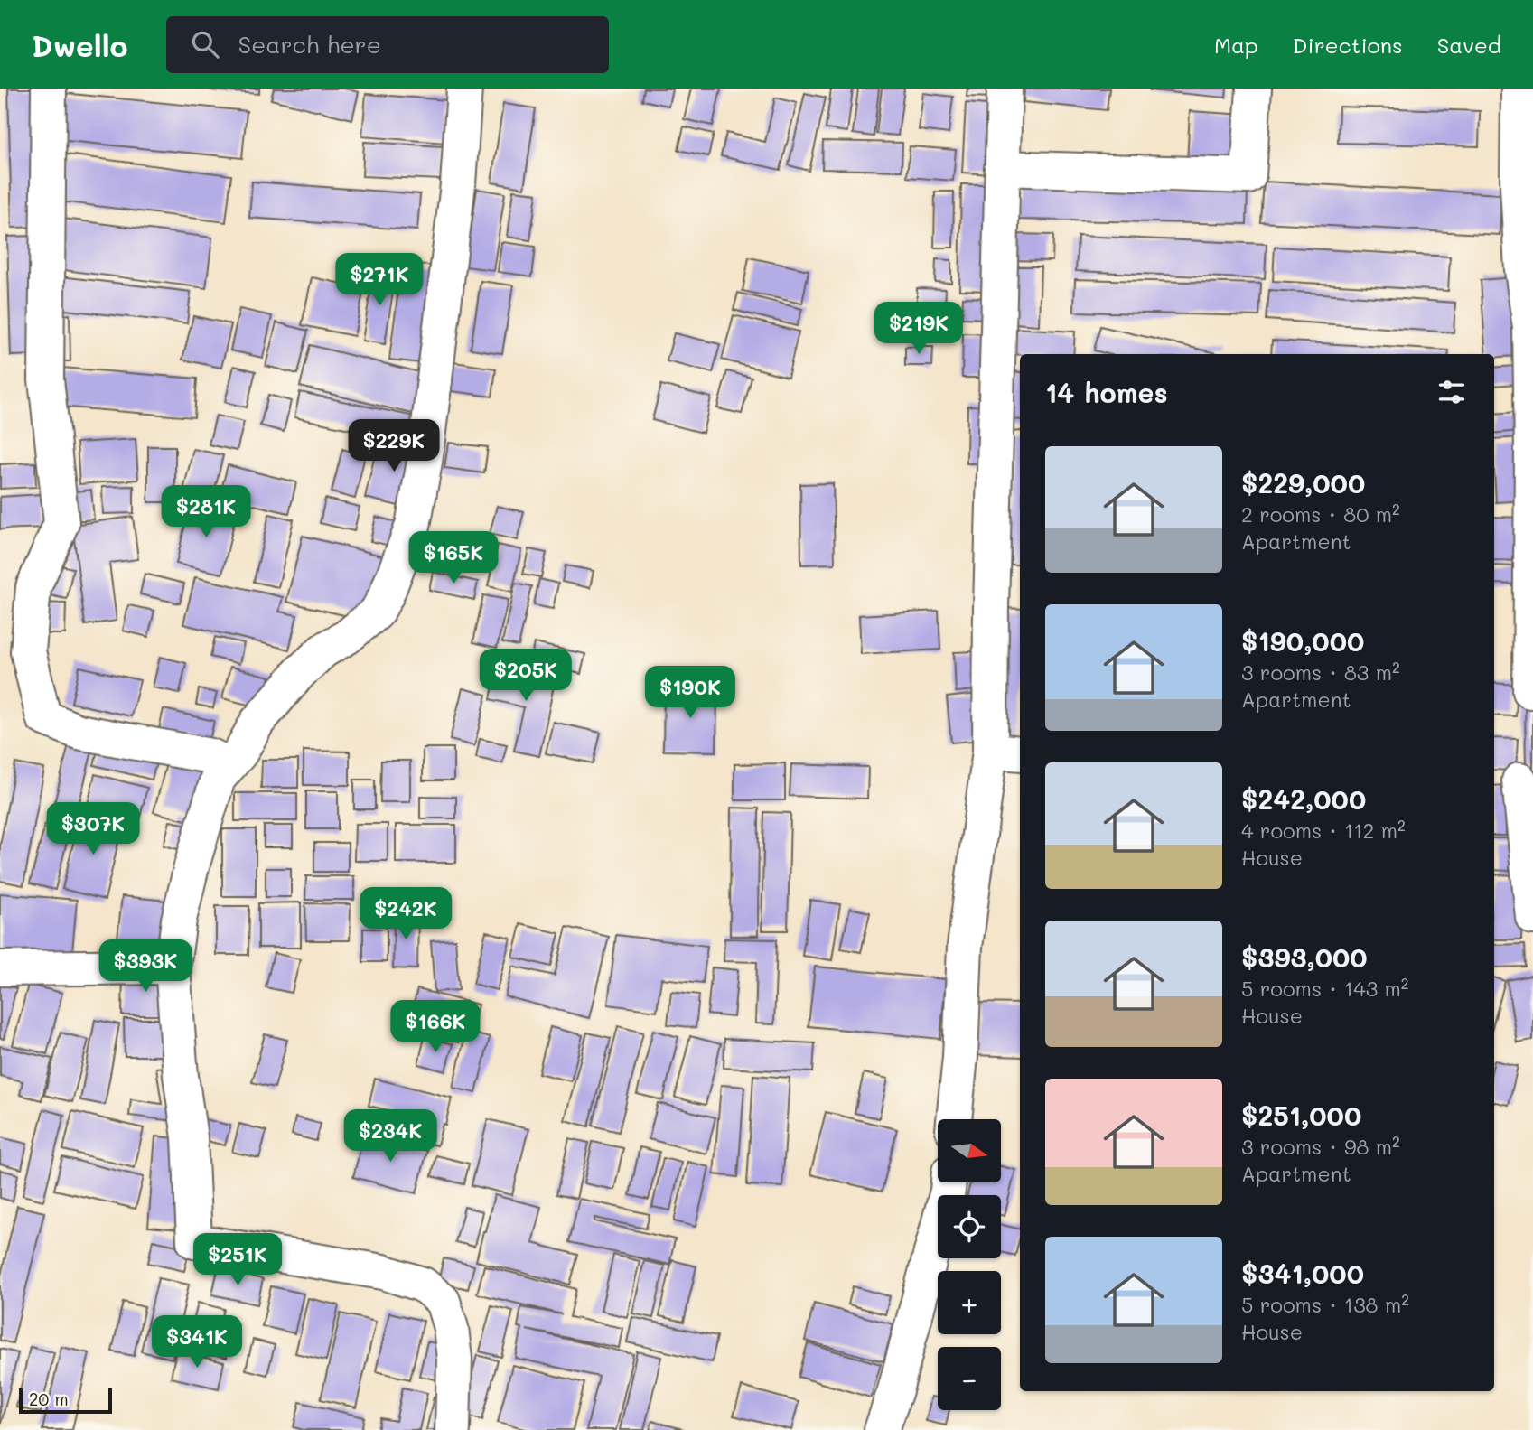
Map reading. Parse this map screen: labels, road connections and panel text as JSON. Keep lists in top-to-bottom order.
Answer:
{
  "scale_bar": "20 m",
  "north": "right",
  "page": {
    "header": "Dwello",
    "search": "Search here",
    "nav": ["Map", "Directions", "Saved"],
    "price": [
      "$271K",
      "$219K",
      "$229K",
      "$281K",
      "$165K",
      "$205K",
      "$190K",
      "$307K",
      "$242K",
      "$393K",
      "$166K",
      "$234K",
      "$251K",
      "$341K"
    ],
    "heading": "14 homes",
    "list": [
      {
        "name": "$229,000",
        "note": "2 rooms · 80 m² · Apartment"
      },
      {
        "name": "$190,000",
        "note": "3 rooms · 83 m² · Apartment"
      },
      {
        "name": "$242,000",
        "note": "4 rooms · 112 m² · House"
      },
      {
        "name": "$393,000",
        "note": "5 rooms · 143 m² · House"
      },
      {
        "name": "$251,000",
        "note": "3 rooms · 98 m² · Apartment"
      },
      {
        "name": "$341,000",
        "note": "5 rooms · 138 m² · House"
      }
    ],
    "map_buttons": ["+", "−"],
    "scale": "20 m"
  }
}
